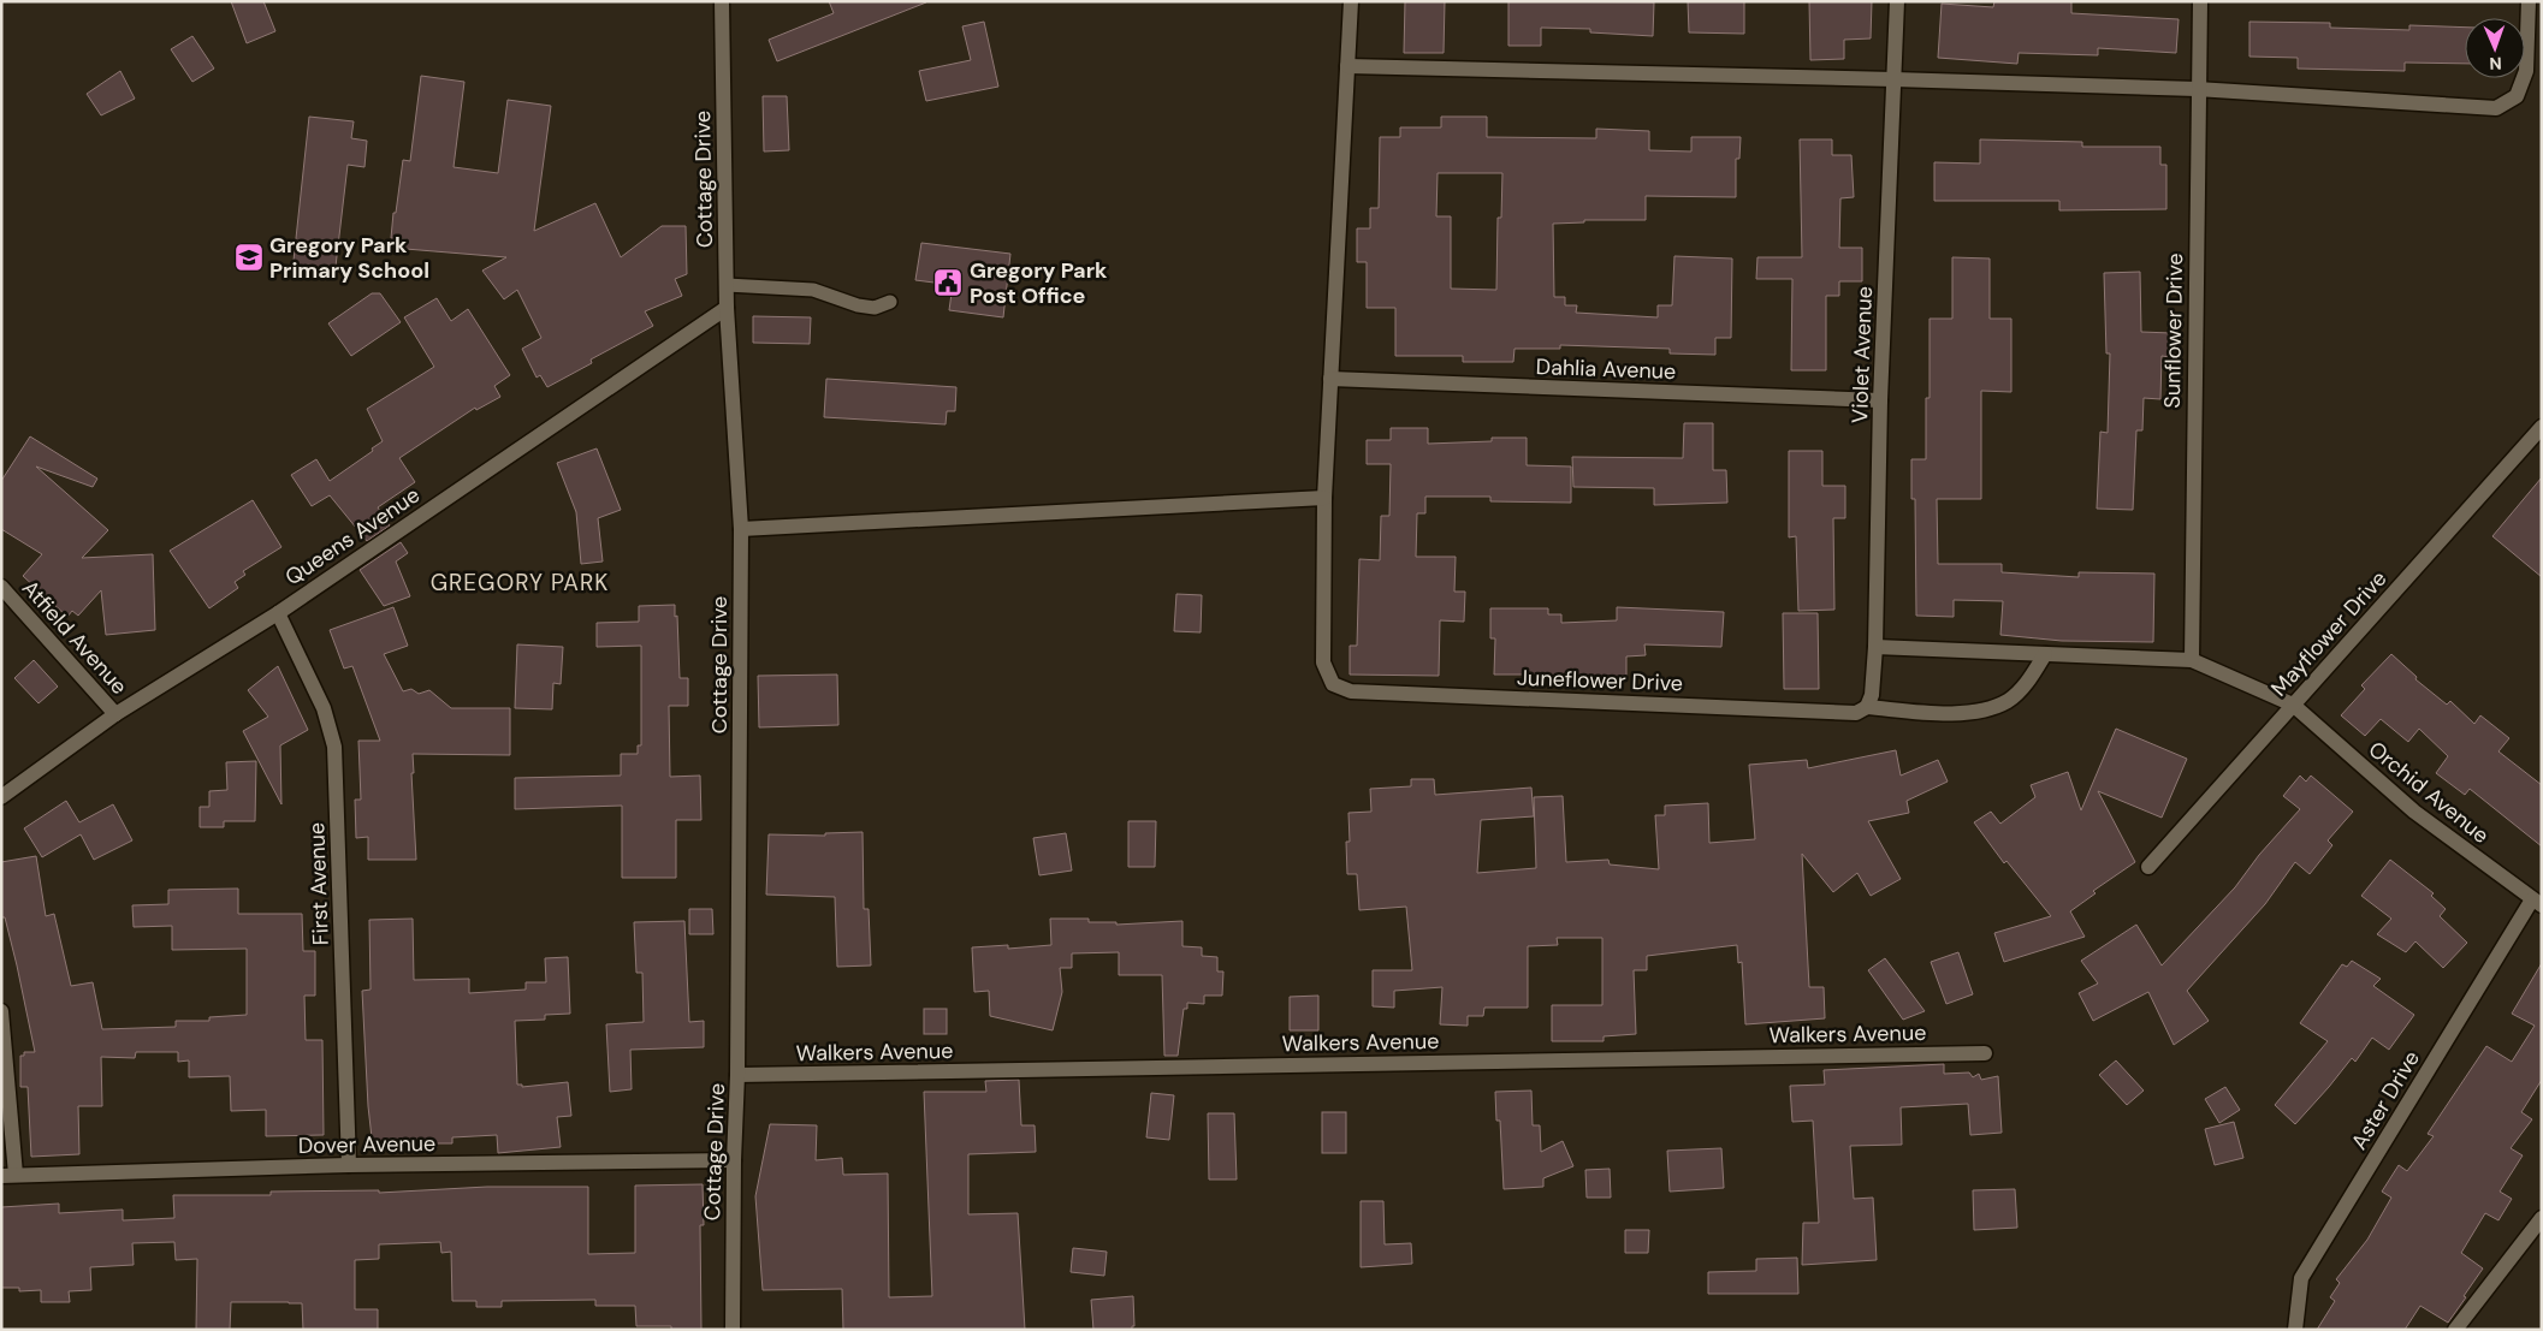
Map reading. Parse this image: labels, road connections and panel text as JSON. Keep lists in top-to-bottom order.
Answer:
{
  "streets": {
    "street": [
      "Cottage Drive",
      "Sunflower Drive",
      "Violet Avenue",
      "Dahlia Avenue",
      "Queens Avenue",
      "Mayflower Drive",
      "Atfield Avenue",
      "Juneflower Drive",
      "Orchid Avenue",
      "First Avenue",
      "Walkers Avenue",
      "Aster Drive",
      "Dover Avenue"
    ]
  },
  "crossings": [
    ["Cottage Drive", "Queens Avenue"],
    ["Cottage Drive", "Walkers Avenue"],
    ["Cottage Drive", "Dover Avenue"],
    ["Sunflower Drive", "Orchid Avenue"],
    ["Violet Avenue", "Dahlia Avenue"],
    ["Violet Avenue", "Juneflower Drive"],
    ["Queens Avenue", "Atfield Avenue"],
    ["Queens Avenue", "First Avenue"],
    ["Mayflower Drive", "Orchid Avenue"],
    ["Orchid Avenue", "Aster Drive"],
    ["First Avenue", "Dover Avenue"]
  ],
  "districts": ["GREGORY PARK"],
  "places": {
    "school or university": ["Gregory Park Primary School"],
    "public building": ["Gregory Park Post Office"]
  },
  "north": "bottom"
}
